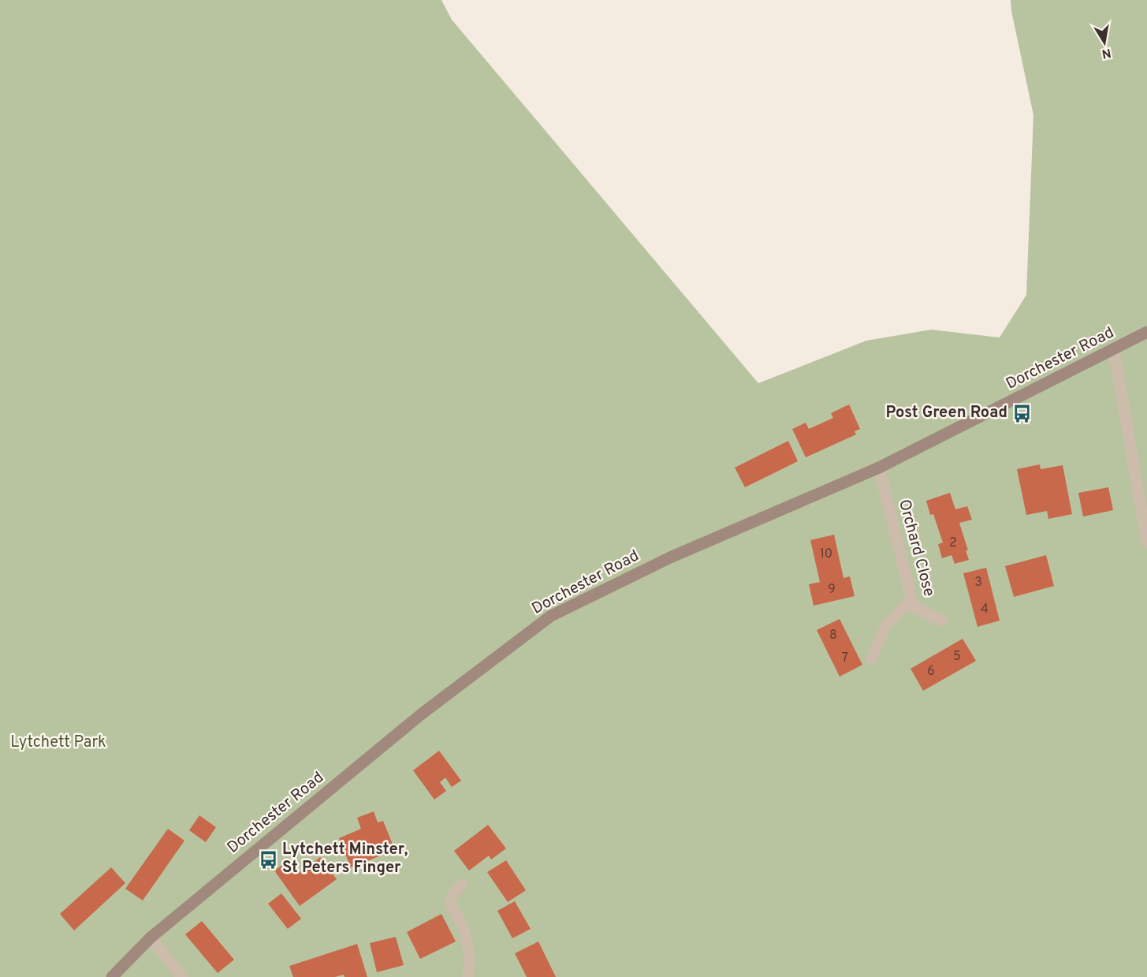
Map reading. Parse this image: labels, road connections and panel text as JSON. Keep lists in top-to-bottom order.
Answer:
{
  "streets": {
    "main road": ["Dorchester Road"],
    "street": ["Orchard Close"]
  },
  "crossings": [
    ["Dorchester Road", "Orchard Close"]
  ],
  "parks": ["Lytchett Park"],
  "places": {
    "bus stop": ["Post Green Road", "Lytchett Minster, St Peters Finger"]
  },
  "house_numbers": [
    "2",
    "10",
    "3",
    "9",
    "4",
    "8",
    "5",
    "7",
    "6"
  ],
  "north": "bottom"
}
